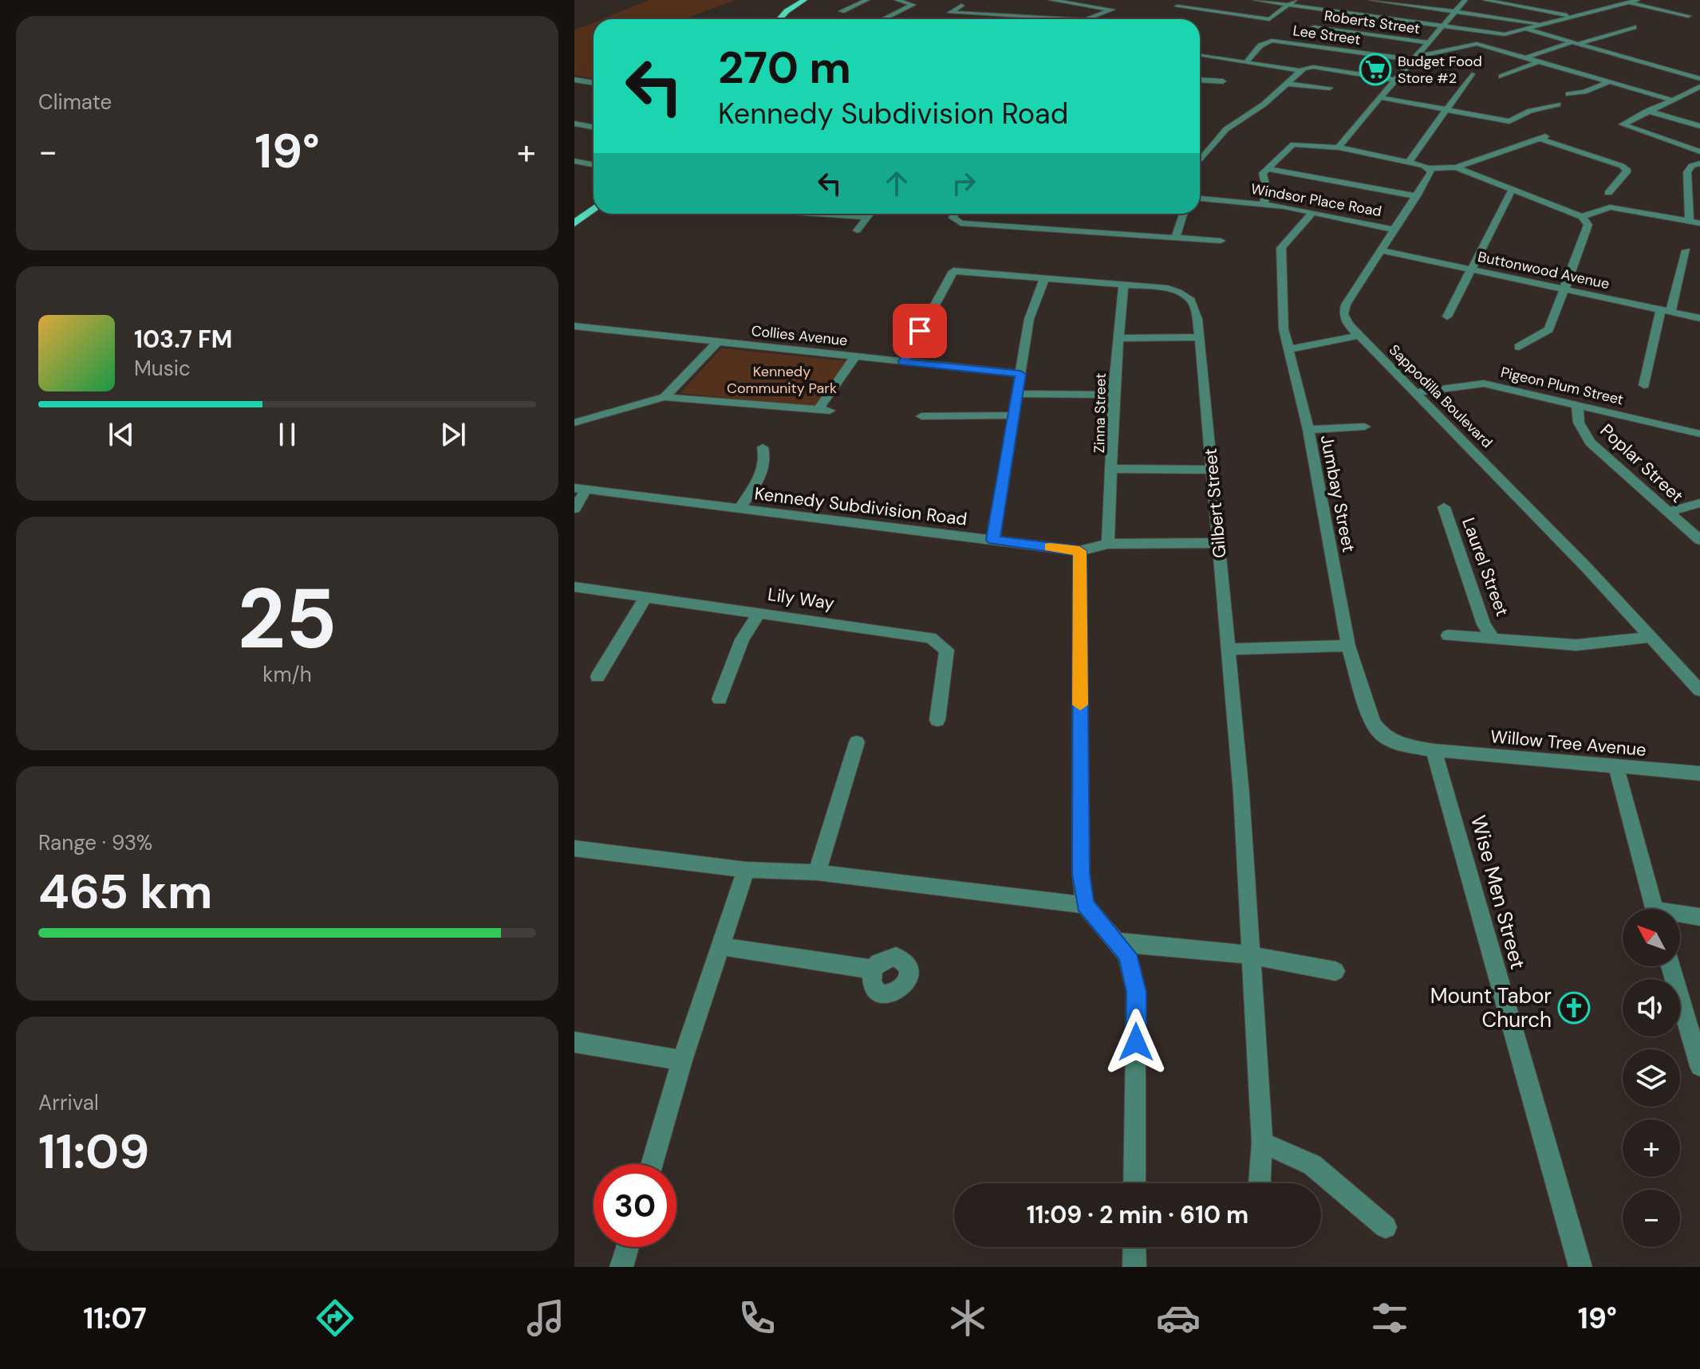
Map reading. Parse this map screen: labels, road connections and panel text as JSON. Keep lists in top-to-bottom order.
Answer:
{
  "streets": {
    "street": [
      "Roberts Street",
      "Lee Street",
      "Windsor Place Road",
      "Buttonwood Avenue",
      "Collies Avenue",
      "Pigeon Plum Street",
      "Sappodilla Boulevard",
      "Zinna Street",
      "Poplar Street",
      "Jumbay Street",
      "Gilbert Street",
      "Kennedy Subdivision Road",
      "Laurel Street",
      "Lily Way",
      "Willow Tree Avenue",
      "Wise Men Street"
    ]
  },
  "crossings": [
    ["Windsor Place Road", "Sappodilla Boulevard"],
    ["Windsor Place Road", "Jumbay Street"],
    ["Buttonwood Avenue", "Sappodilla Boulevard"],
    ["Collies Avenue", "Gilbert Street"],
    ["Pigeon Plum Street", "Sappodilla Boulevard"],
    ["Pigeon Plum Street", "Poplar Street"],
    ["Sappodilla Boulevard", "Laurel Street"],
    ["Zinna Street", "Gilbert Street"],
    ["Zinna Street", "Kennedy Subdivision Road"],
    ["Jumbay Street", "Willow Tree Avenue"],
    ["Jumbay Street", "Wise Men Street"],
    ["Gilbert Street", "Kennedy Subdivision Road"],
    ["Willow Tree Avenue", "Wise Men Street"]
  ],
  "parks": ["Kennedy Community Park"],
  "places": {
    "supermarket": ["Budget Food Store #2"],
    "church": ["Mount Tabor Church"]
  },
  "north": "top left",
  "page": {
    "tile": [
      "Climate",
      ["25", "km/h"],
      ["Range · 93%", "465 km"],
      ["Arrival", "11:09"]
    ],
    "turn": ["270 m", "Kennedy Subdivision Road"],
    "heat": ["−", "19°", "+"],
    "song": ["103.7 FM", "Music"],
    "map_buttons": ["+", "−"],
    "limit": "30",
    "trip": "11:09 · 2 min · 610 m",
    "tabs": ["11:07", "19°"]
  }
}
